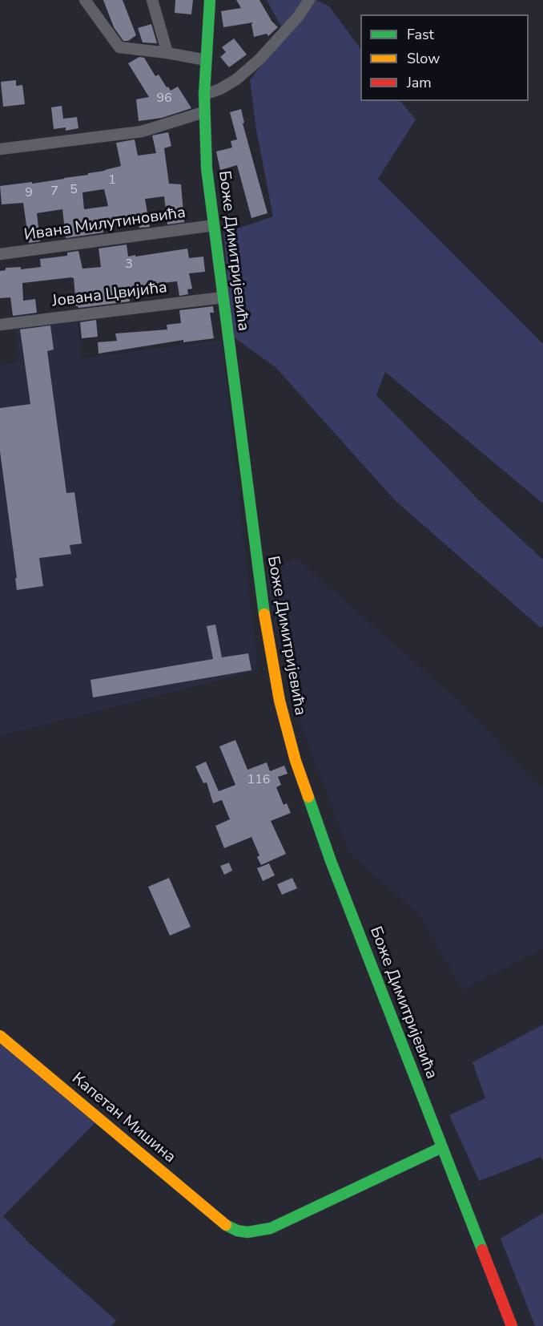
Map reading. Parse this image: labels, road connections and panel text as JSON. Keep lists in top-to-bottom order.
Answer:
{
  "streets": {
    "main road": ["Боже Димитријевића", "Капетан Мишина"],
    "street": ["Ивана Милутиновића", "Јована Цвијића"]
  },
  "crossings": [
    ["Ивана Милутиновића", "Боже Димитријевића"],
    ["Боже Димитријевића", "Јована Цвијића"],
    ["Боже Димитријевића", "Капетан Мишина"]
  ],
  "house_numbers": [
    "96",
    "1",
    "5",
    "7",
    "9",
    "3",
    "116"
  ],
  "legend": ["Fast", "Slow", "Jam"]
}
